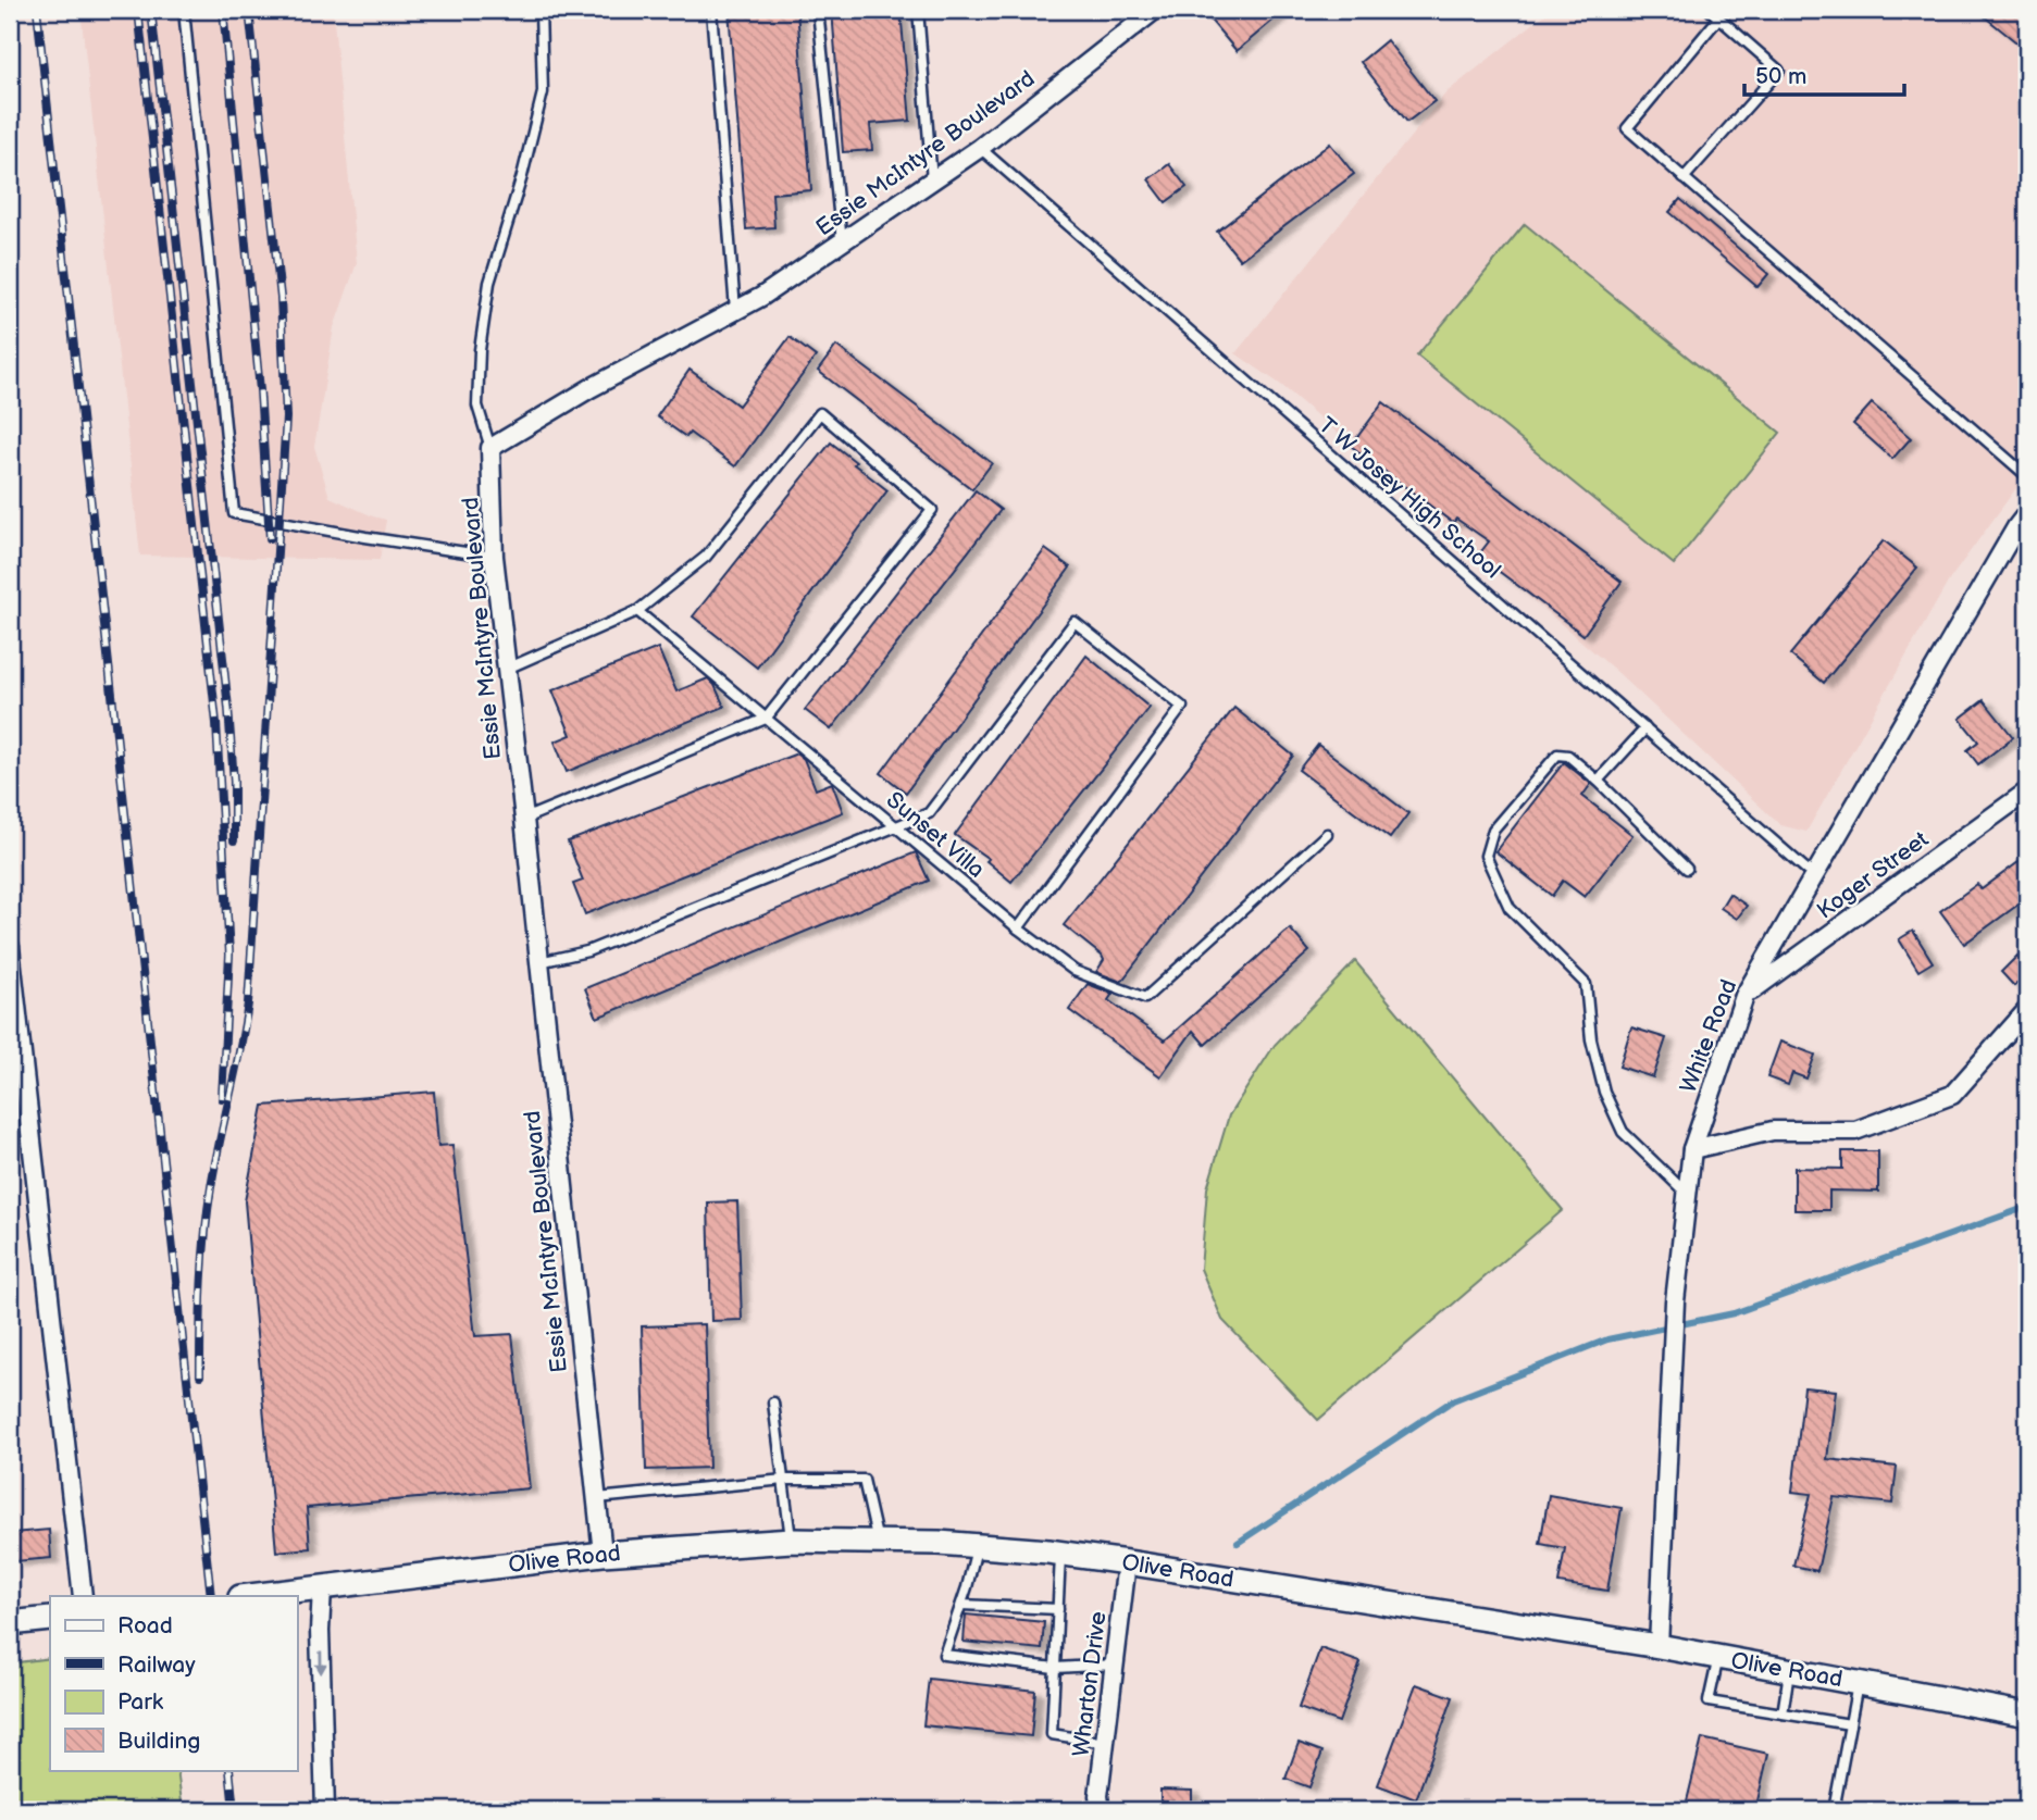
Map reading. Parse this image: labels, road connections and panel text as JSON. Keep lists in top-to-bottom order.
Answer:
{
  "streets": {
    "street": [
      "Essie McIntyre Boulevard",
      "Koger Street",
      "White Road",
      "Olive Road",
      "Wharton Drive"
    ],
    "lane": ["T W Josey High School", "Sunset Villa"]
  },
  "crossings": [
    ["Essie McIntyre Boulevard", "T W Josey High School"],
    ["Essie McIntyre Boulevard", "Olive Road"],
    ["T W Josey High School", "White Road"],
    ["Koger Street", "White Road"],
    ["White Road", "Olive Road"],
    ["Olive Road", "Wharton Drive"]
  ],
  "legend": [
    "Road",
    "Railway",
    "Park",
    "Building"
  ],
  "scale_bar": "50 m"
}
